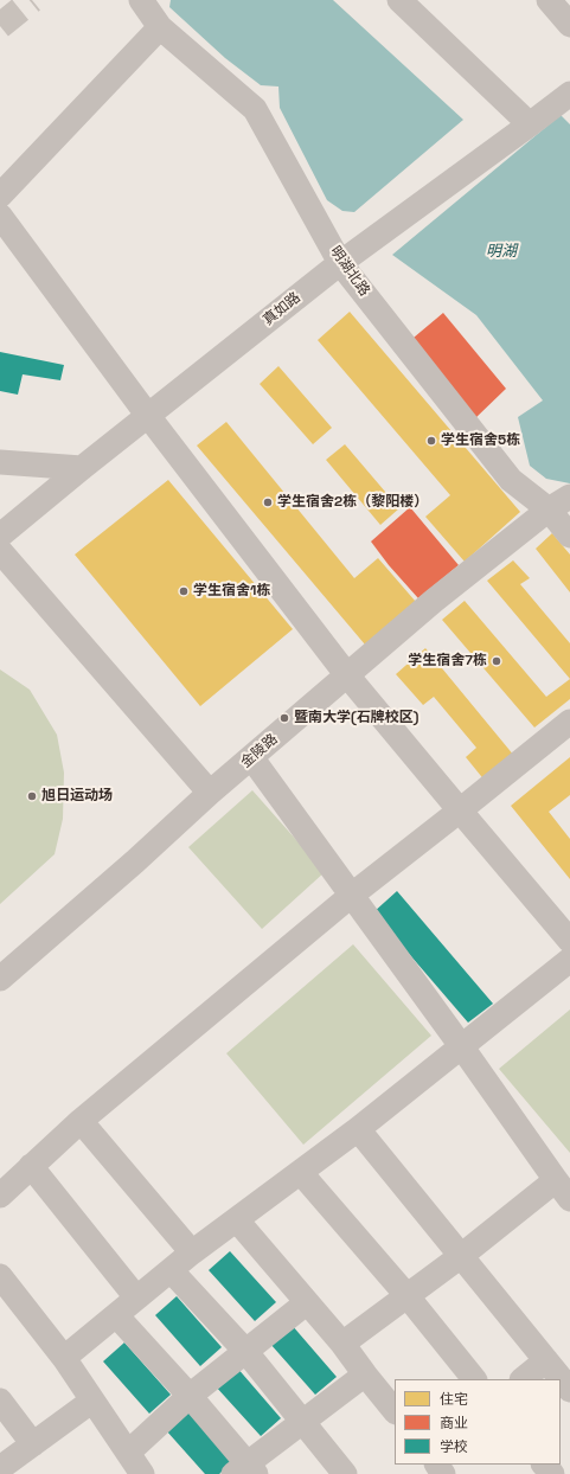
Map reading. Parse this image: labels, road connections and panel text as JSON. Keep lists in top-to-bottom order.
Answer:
{
  "streets": {
    "street": ["明湖北路", "真如路", "金陵路"]
  },
  "crossings": [
    ["明湖北路", "真如路"],
    ["明湖北路", "金陵路"]
  ],
  "water": ["明湖"],
  "places": [
    "学生宿舍5栋",
    "学生宿舍2栋（黎阳楼）",
    "学生宿舍1栋",
    "学生宿舍7栋",
    "暨南大学(石牌校区)",
    "旭日运动场"
  ],
  "legend": ["住宅", "商业", "学校"]
}
